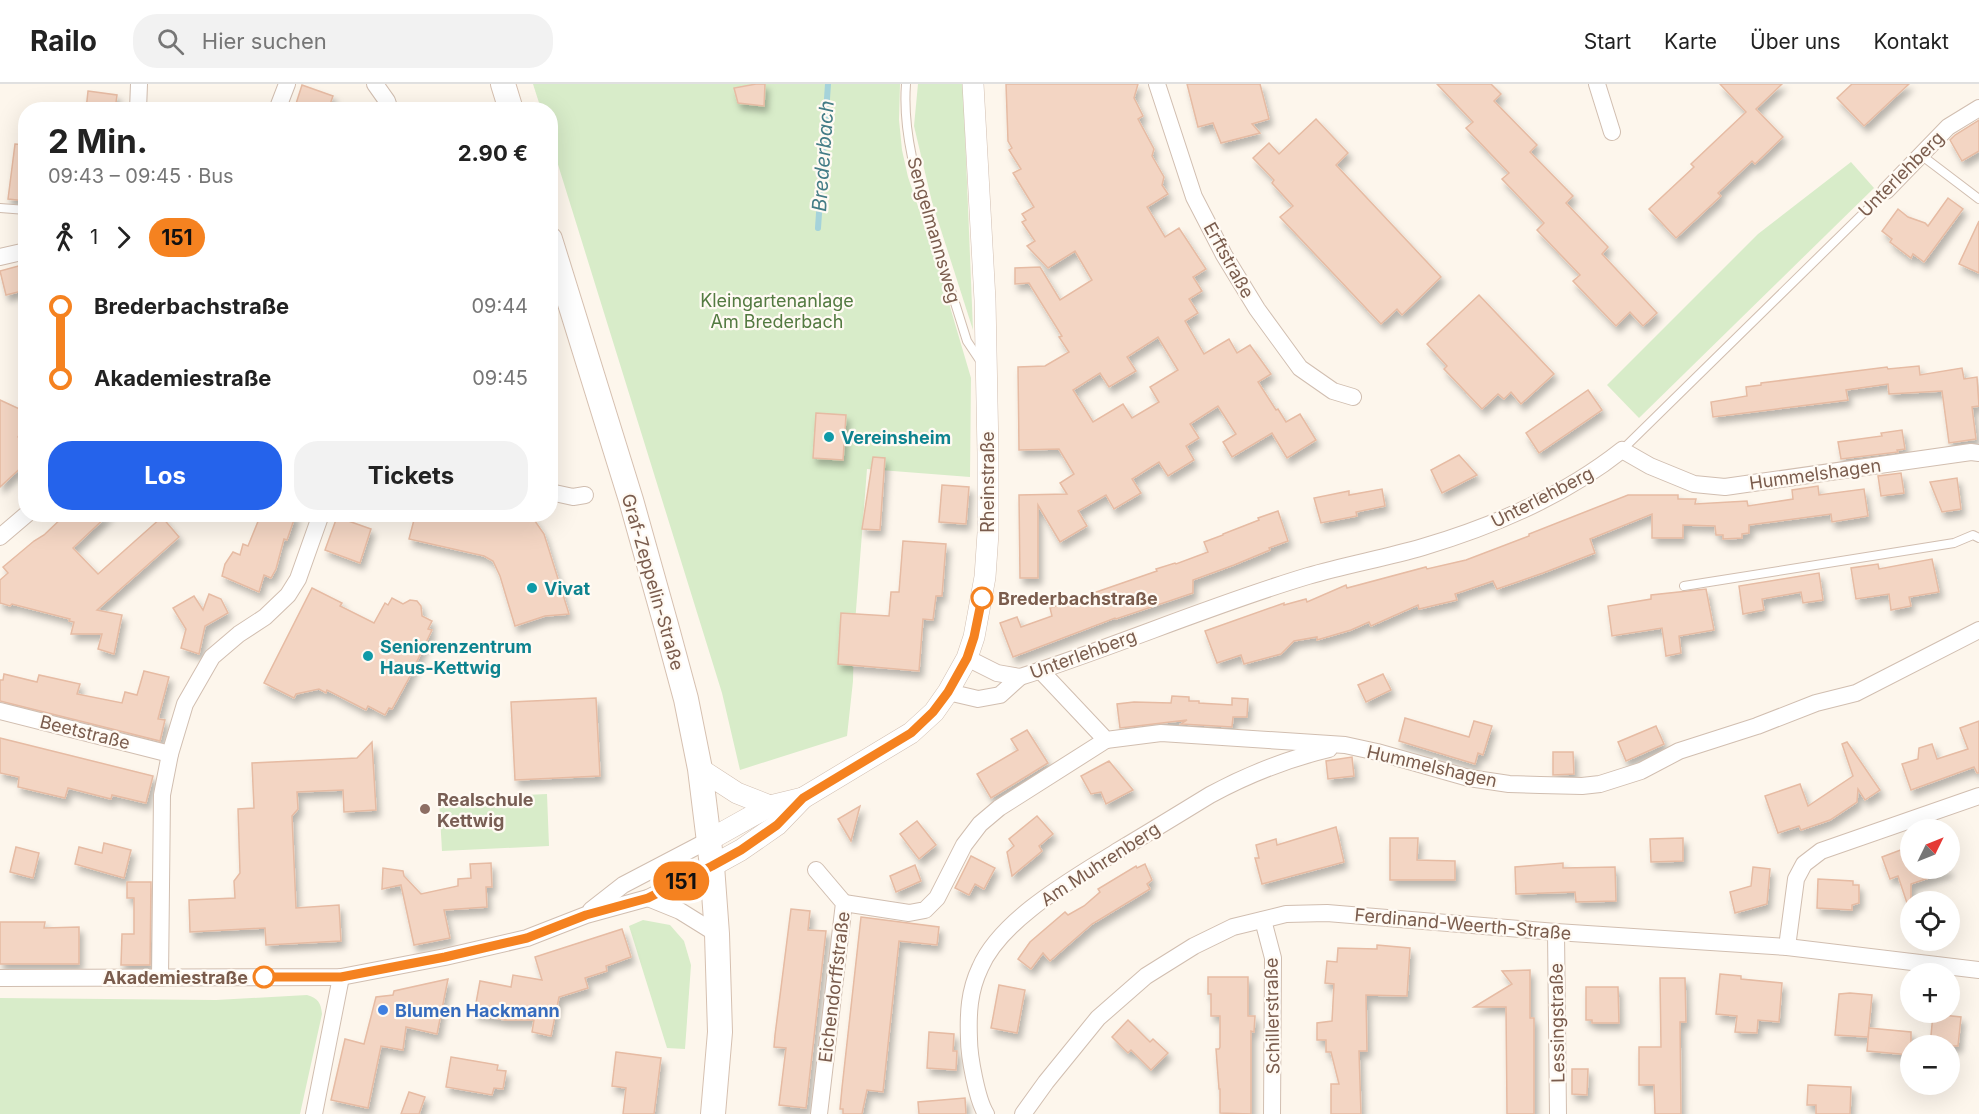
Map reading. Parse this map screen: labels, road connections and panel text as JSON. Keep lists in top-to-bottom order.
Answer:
{
  "streets": {
    "main road": ["Graf-Zeppelin-Straße"],
    "street": [
      "Unterlehberg",
      "Erftstraße",
      "Hummelshagen",
      "Rheinstraße",
      "Beetstraße",
      "Am Muhrenberg",
      "Ferdinand-Weerth-Straße",
      "Eichendorffstraße",
      "Schillerstraße",
      "Lessingstraße"
    ],
    "lane": ["Sengelmannsweg"]
  },
  "crossings": [
    ["Unterlehberg", "Hummelshagen"],
    ["Unterlehberg", "Rheinstraße"],
    ["Sengelmannsweg", "Rheinstraße"],
    ["Hummelshagen", "Am Muhrenberg"],
    ["Hummelshagen", "Eichendorffstraße"],
    ["Rheinstraße", "Graf-Zeppelin-Straße"],
    ["Ferdinand-Weerth-Straße", "Schillerstraße"],
    ["Ferdinand-Weerth-Straße", "Lessingstraße"]
  ],
  "water": ["Brederbach"],
  "parks": ["Kleingartenanlage Am Brederbach"],
  "places": [
    "Vereinsheim",
    "Vivat",
    "Brederbachstraße",
    "Seniorenzentrum Haus-Kettwig",
    "Realschule Kettwig",
    "Akademiestraße",
    "Blumen Hackmann"
  ],
  "lines": ["bus line 151"],
  "north": "top right",
  "page": {
    "header": "Railo",
    "search": "Hier suchen",
    "nav": [
      "Start",
      "Karte",
      "Über uns",
      "Kontakt"
    ],
    "on_map": "151",
    "heading": ["2 Min.", "09:43 – 09:45 · Bus", "2.90 €"],
    "legs": ["1", "151"],
    "list": [
      {
        "name": "Brederbachstraße",
        "value": "09:44"
      },
      {
        "name": "Akademiestraße",
        "value": "09:45"
      }
    ],
    "buttons": ["Los", "Tickets"],
    "map_buttons": ["+", "−"]
  }
}
